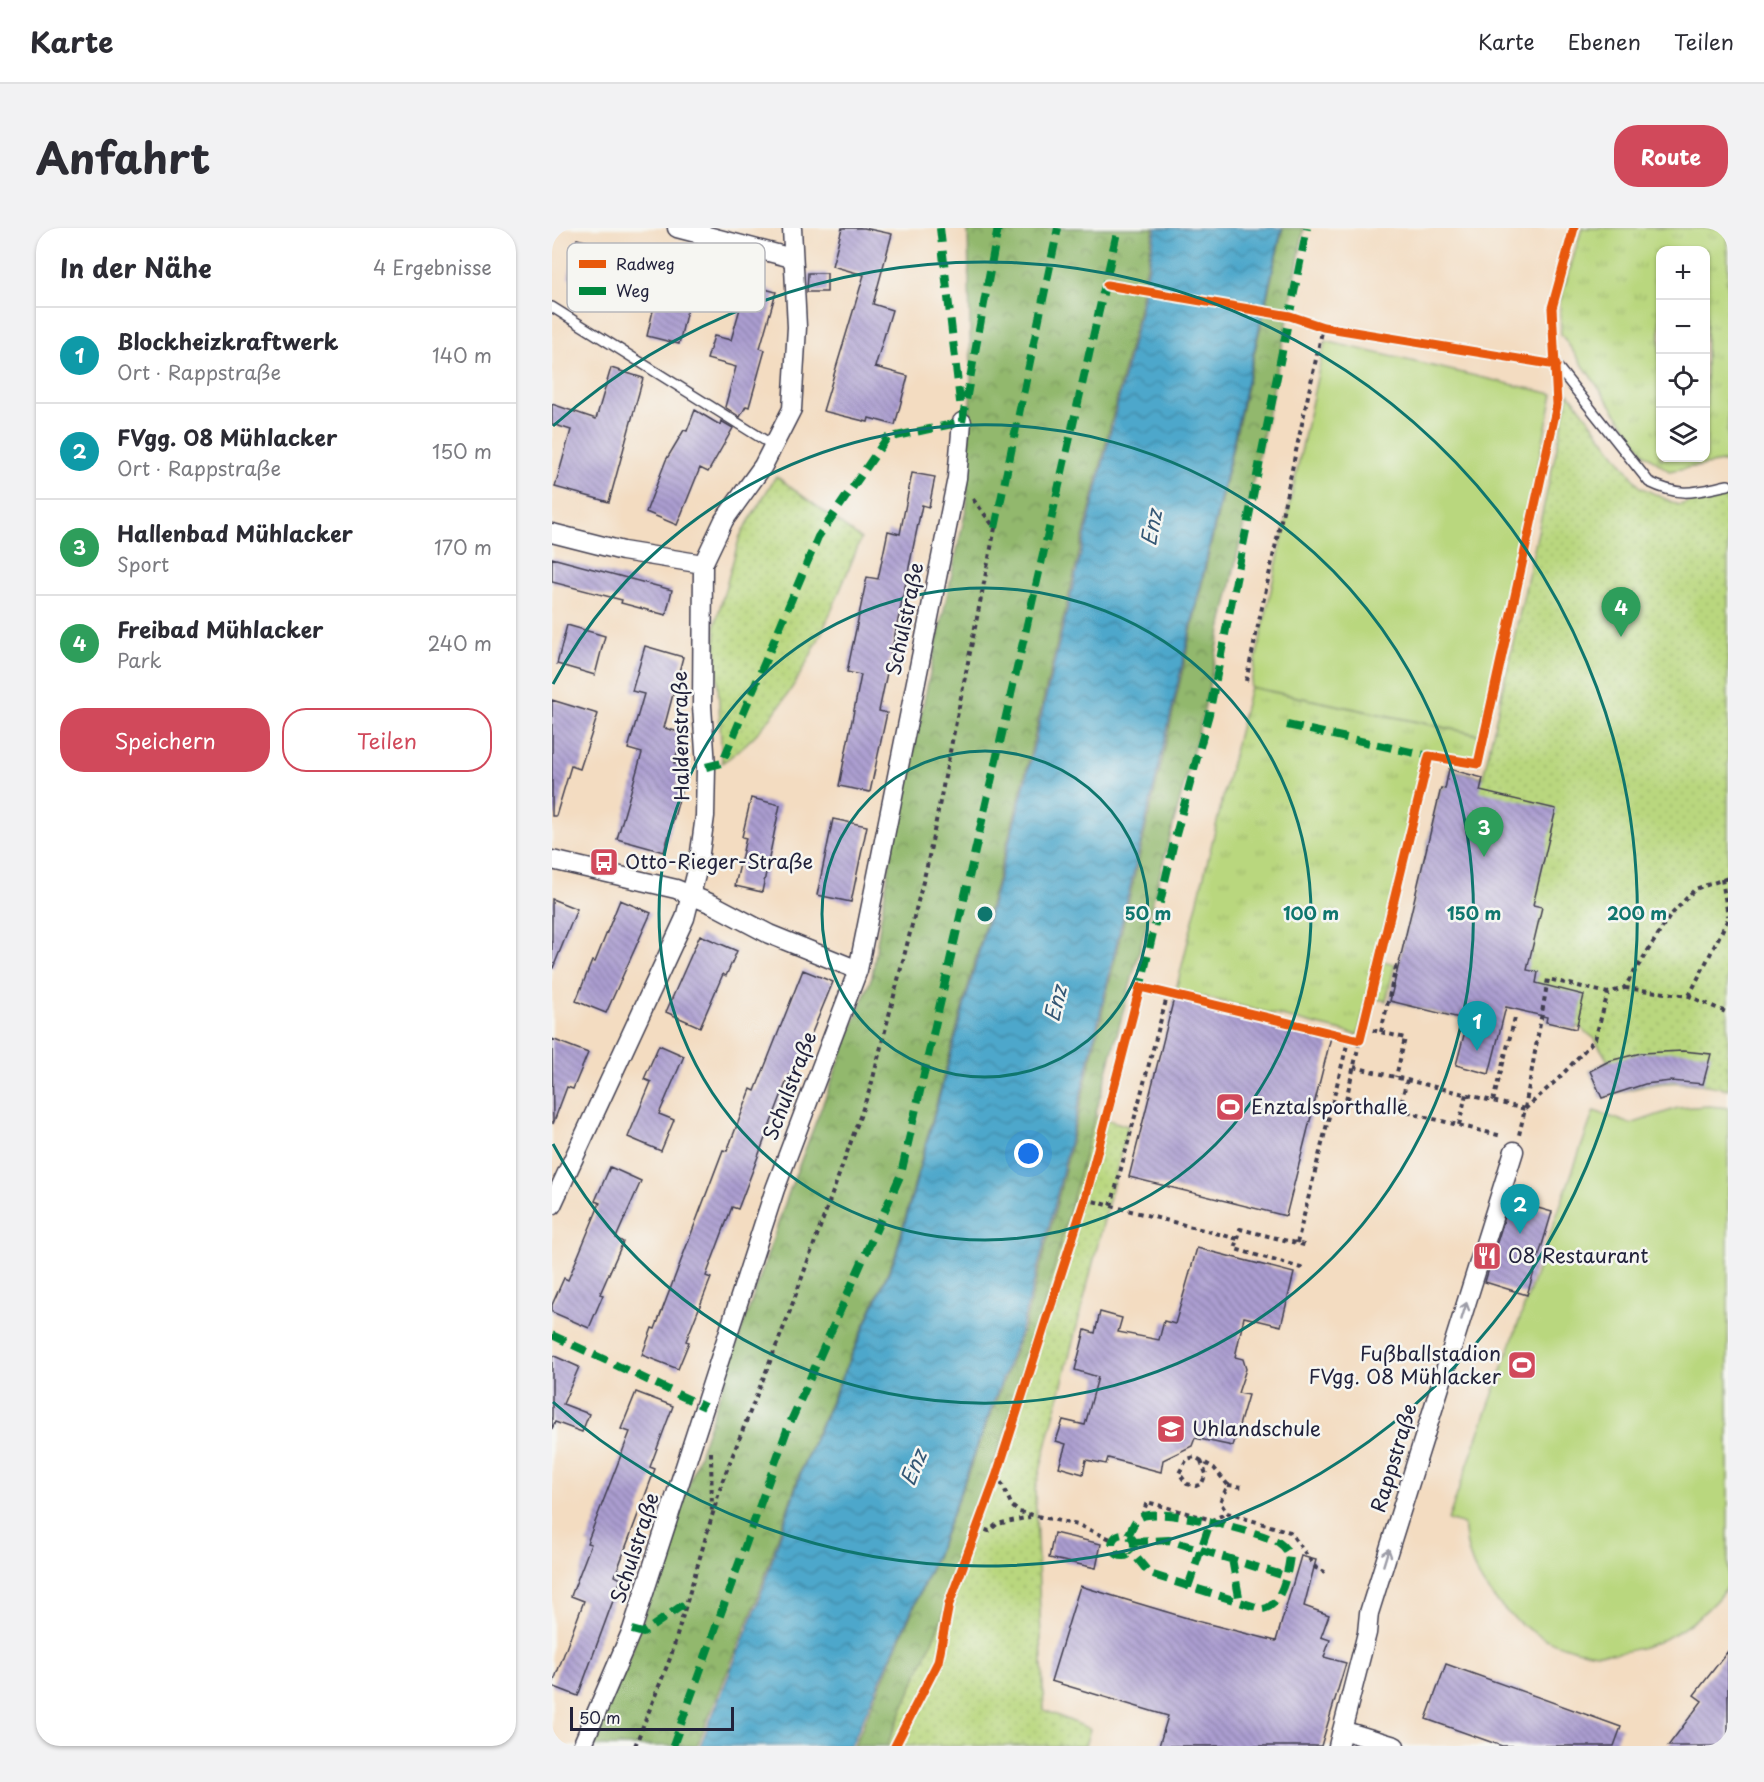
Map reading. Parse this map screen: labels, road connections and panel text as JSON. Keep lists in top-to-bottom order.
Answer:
{
  "streets": {
    "street": ["Schulstraße", "Haldenstraße", "Rappstraße"]
  },
  "one_way": ["Rappstraße"],
  "water": ["Enz"],
  "places": {
    "bus stop": ["Otto-Rieger-Straße"],
    "sports": ["Enztalsporthalle", "Fußballstadion FVgg. 08 Mühlacker"],
    "restaurant": ["08 Restaurant"],
    "school or university": ["Uhlandschule"]
  },
  "legend": ["Radweg", "Weg"],
  "scale_bar": "50 m",
  "page": {
    "header": "Karte",
    "nav": ["Karte", "Ebenen", "Teilen"],
    "title": "Anfahrt",
    "buttons": [
      "Route",
      ["Speichern", "Teilen"]
    ],
    "heading": ["In der Nähe", "4 Ergebnisse"],
    "map_buttons": ["+", "−"],
    "list": [
      {
        "mark": "1",
        "name": "Blockheizkraftwerk",
        "note": "Ort · Rappstraße",
        "value": "140 m"
      },
      {
        "mark": "2",
        "name": "FVgg. 08 Mühlacker",
        "note": "Ort · Rappstraße",
        "value": "150 m"
      },
      {
        "mark": "3",
        "name": "Hallenbad Mühlacker",
        "note": "Sport",
        "value": "170 m"
      },
      {
        "mark": "4",
        "name": "Freibad Mühlacker",
        "note": "Park",
        "value": "240 m"
      }
    ],
    "pins": [
      "4",
      "3",
      "1",
      "2"
    ],
    "scale": "50 m"
  },
  "rings": [
    "50 m",
    "100 m",
    "150 m",
    "200 m"
  ]
}
